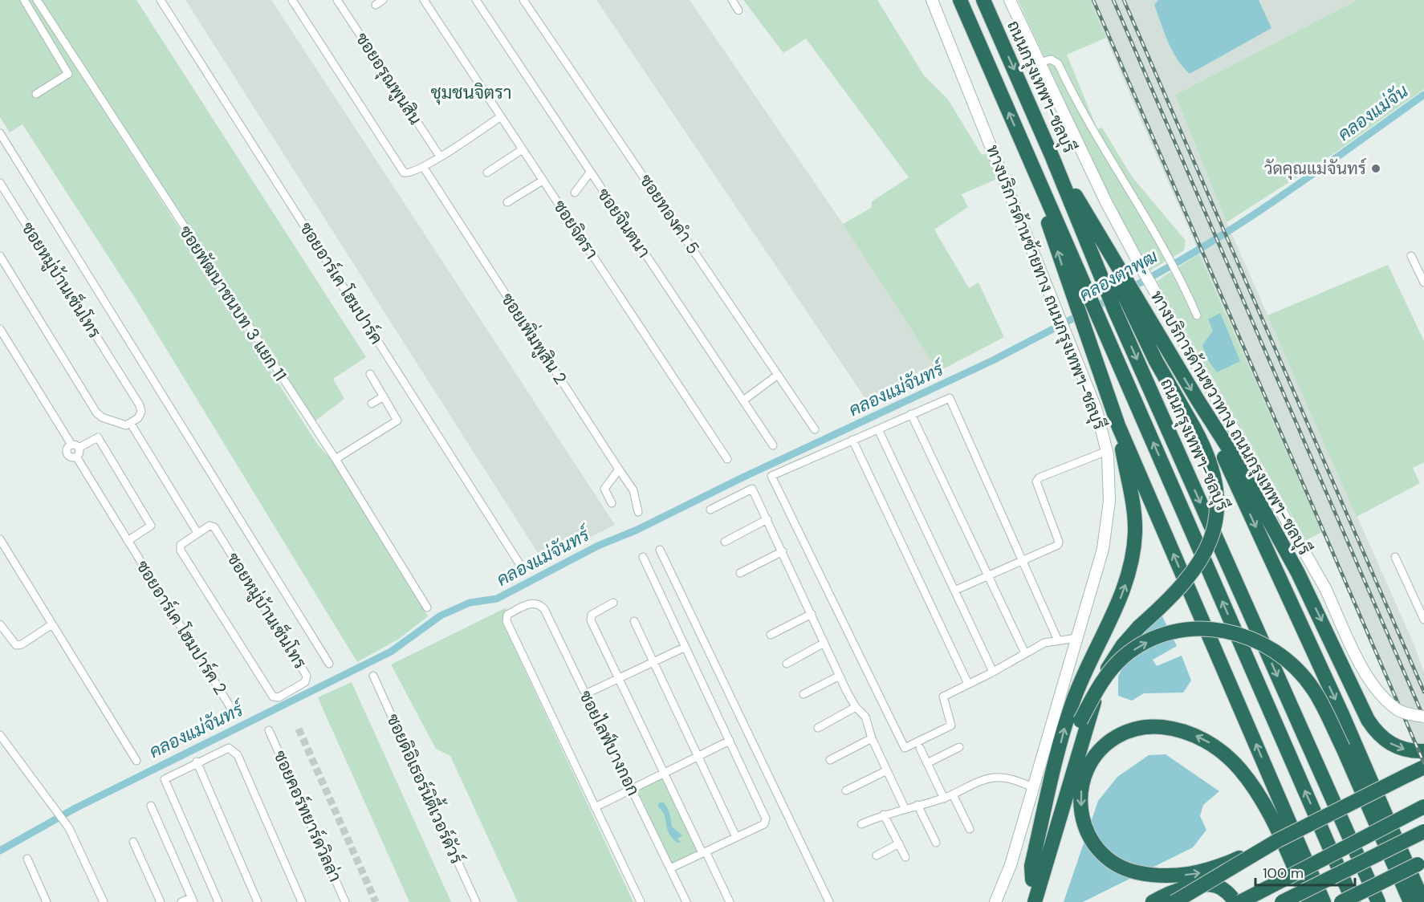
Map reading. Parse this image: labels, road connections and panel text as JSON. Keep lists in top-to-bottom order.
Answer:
{
  "streets": {
    "highway": ["ถนนกรุงเทพฯ-ชลบุรี"],
    "main road": ["ทางบริการด้านซ้ายทาง ถนนกรุงเทพฯ-ชลบุรี", "ทางบริการด้านขวาทาง ถนนกรุงเทพฯ-ชลบุรี"],
    "street": [
      "ซอยอรุณพูนสิน",
      "ซอยทองคำ 5",
      "ซอยจินตนา",
      "ซอยจิตรา",
      "ซอยหมู่บ้านเซ็นโทร",
      "ซอยอาร์เค โฮมปาร์ค",
      "ซอยพัฒนาชนบท 3 แยก 11",
      "ซอยเพิ่มพูสิน 2",
      "ซอยอาร์เค โฮมปาร์ค 2",
      "ซอยไลฟ์บางกอก",
      "ซอยดิอิเธอร์นิตี้เวอร์ดัวร์",
      "ซอยคอร์ทยาร์ดวิลล่า"
    ]
  },
  "districts": ["ชุมชนจิตรา"],
  "water": ["คลองแม่จัน", "คลองตาพุฒ", "คลองแม่จันทร์"],
  "places": ["วัดคุณแม่จันทร์"],
  "scale_bar": "100 m"
}
